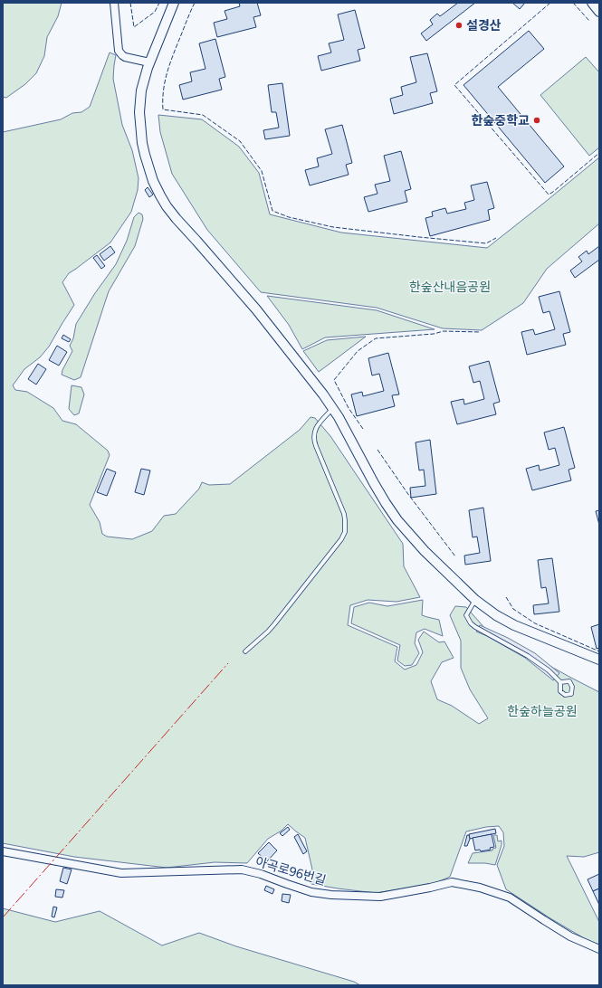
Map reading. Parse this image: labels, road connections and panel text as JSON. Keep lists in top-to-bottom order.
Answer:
{
  "streets": {
    "street": ["아곡로96번길"]
  },
  "parks": ["한숲산내음공원", "한숲하늘공원"],
  "places": ["설경산", "한숲중학교"]
}
